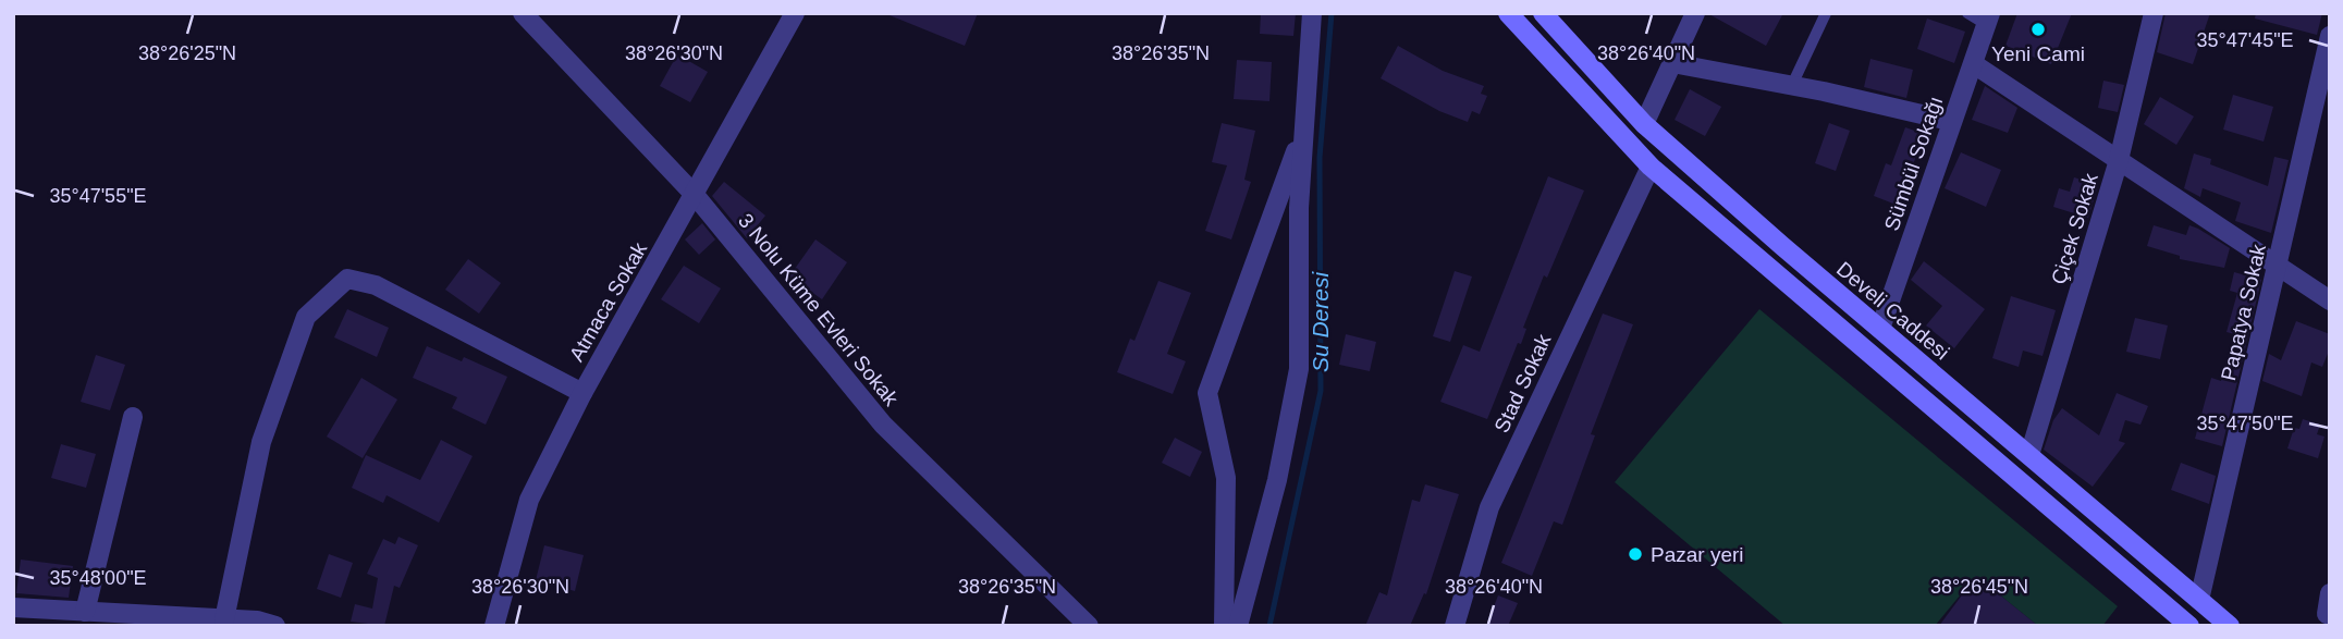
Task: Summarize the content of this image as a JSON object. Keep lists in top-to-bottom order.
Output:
{
  "streets": {
    "main road": ["Develi Caddesi"],
    "street": [
      "Sümbül Sokağı",
      "Çiçek Sokak",
      "Atmaca Sokak",
      "3 Nolu Küme Evleri Sokak",
      "Papatya Sokak",
      "Stad Sokak"
    ]
  },
  "crossings": [
    ["Sümbül Sokağı", "Develi Caddesi"],
    ["Çiçek Sokak", "Develi Caddesi"],
    ["Atmaca Sokak", "3 Nolu Küme Evleri Sokak"],
    ["Develi Caddesi", "Papatya Sokak"]
  ],
  "water": ["Su Deresi"],
  "places": ["Yeni Cami", "Pazar yeri"],
  "coordinates": [
    "35°47'45\"E",
    "38°26'25\"N",
    "38°26'30\"N",
    "38°26'40\"N",
    "38°26'35\"N",
    "35°47'55\"E",
    "35°47'50\"E",
    "35°48'00\"E",
    "38°26'45\"N"
  ]
}
